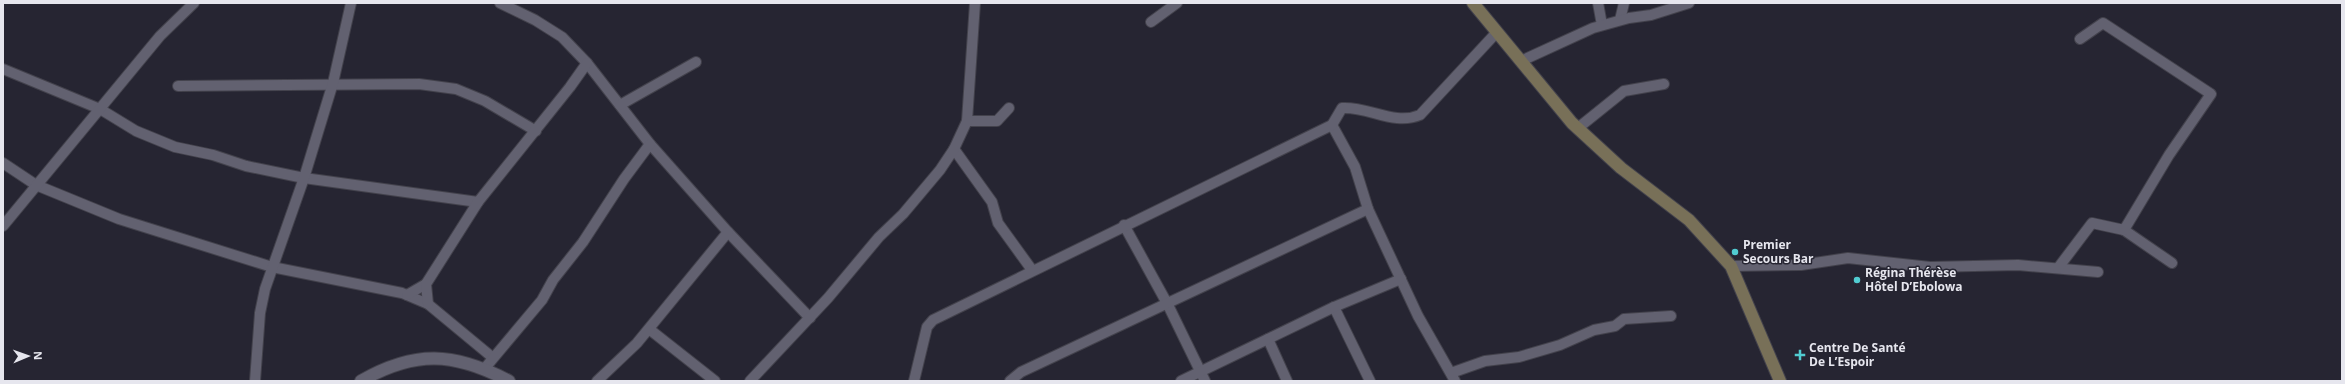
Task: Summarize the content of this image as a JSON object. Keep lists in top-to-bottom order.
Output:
{
  "places": {
    "other": ["Premier Secours Bar", "Régina Thérèse Hôtel D’Ebolowa"],
    "health": ["Centre De Santé De L’Espoir"]
  },
  "north": "right"
}
